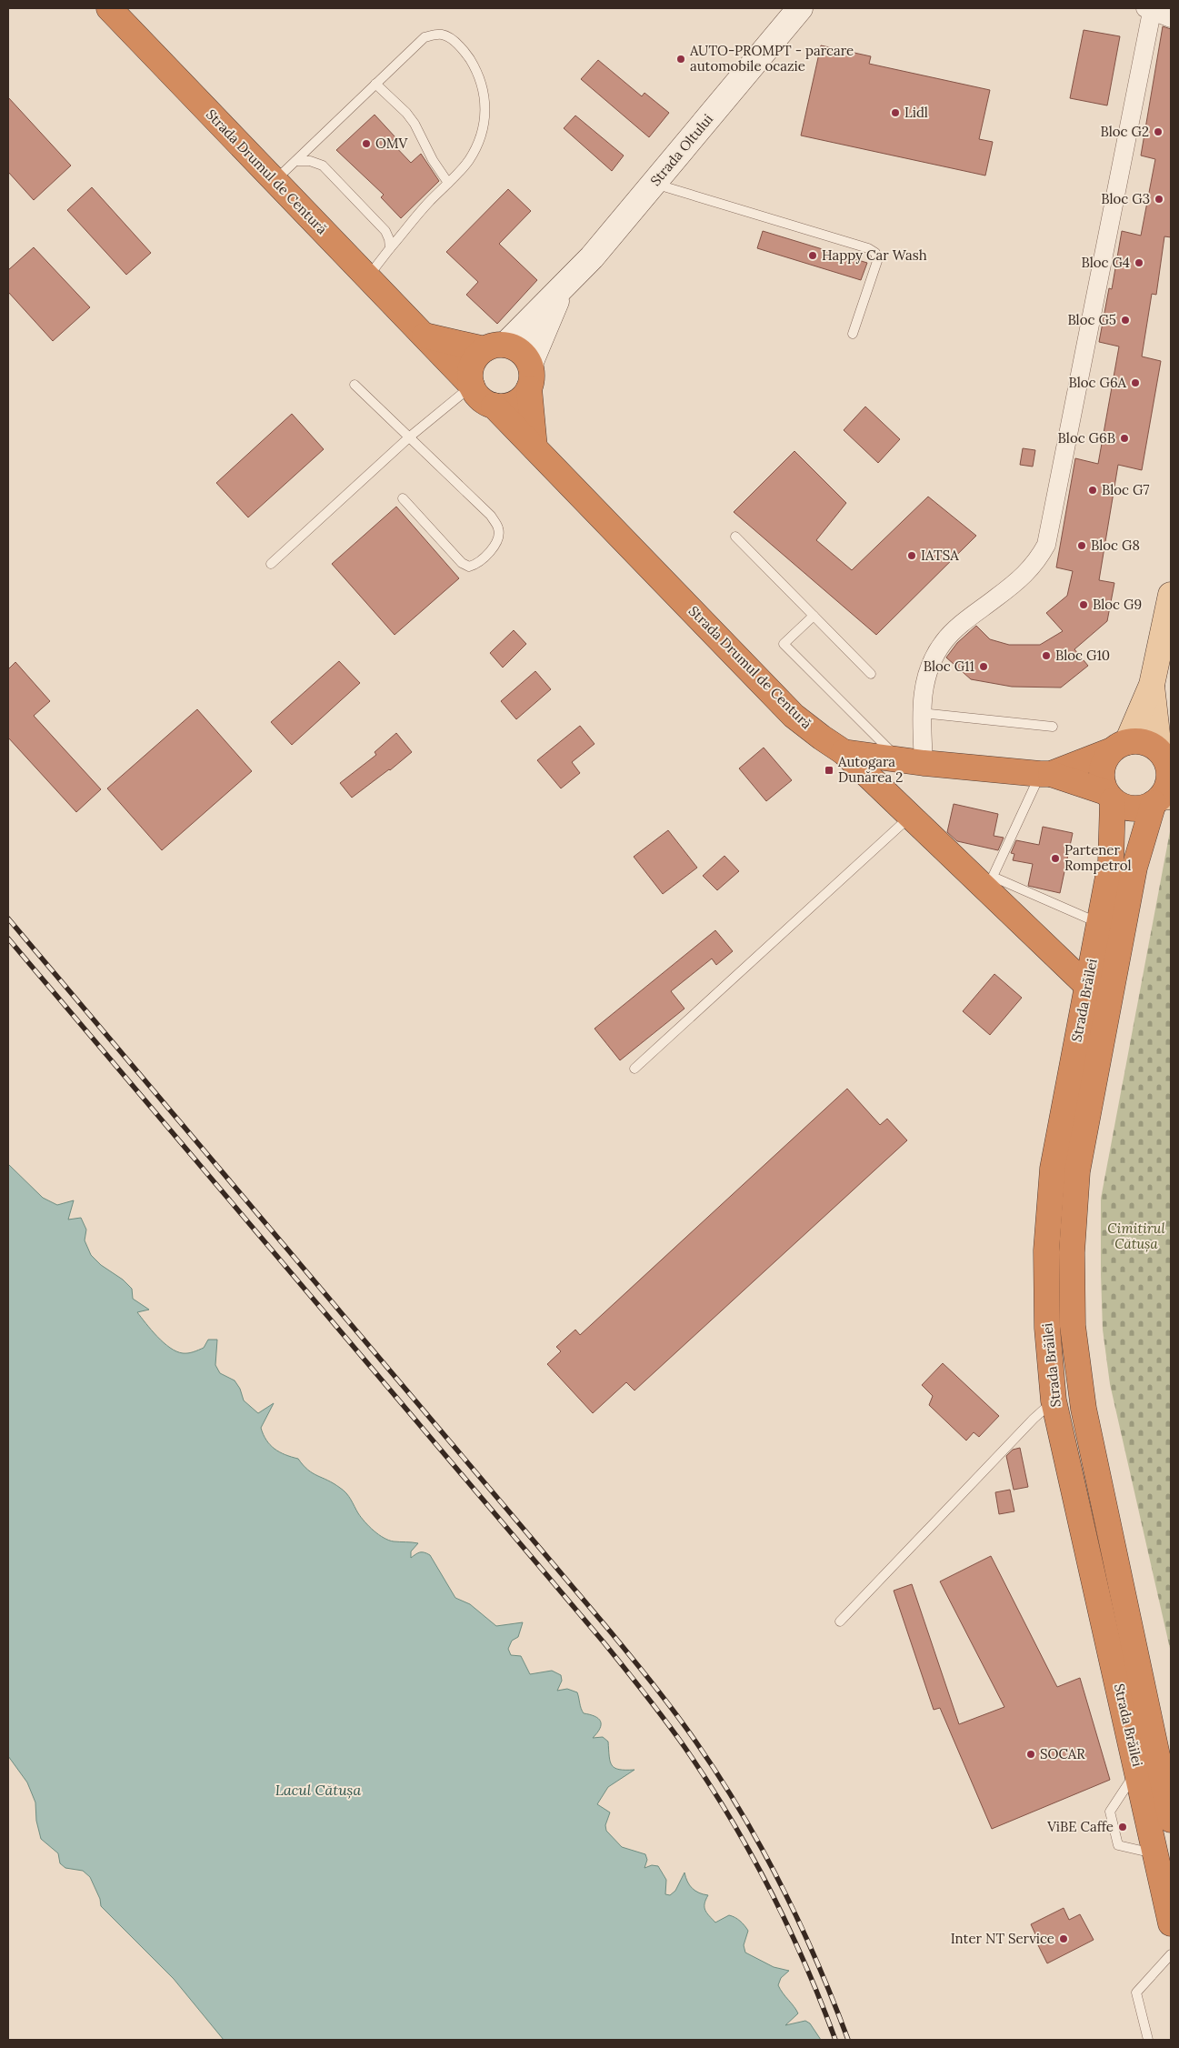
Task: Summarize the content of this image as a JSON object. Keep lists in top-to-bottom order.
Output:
{
  "streets": {
    "highway": ["Strada Drumul de Centură", "Strada Brăilei"],
    "street": ["Strada Oltului"]
  },
  "crossings": [
    ["Strada Oltului", "Strada Drumul de Centură"],
    ["Strada Drumul de Centură", "Strada Brăilei"]
  ],
  "water": ["Lacul Cătușa"],
  "parks": ["Cimitirul Cătușa"],
  "places": {
    "other": [
      "AUTO-PROMPT - parcare automobile ocazie",
      "Lidl",
      "Bloc G2",
      "OMV",
      "Bloc G3",
      "Happy Car Wash",
      "Bloc G4",
      "Bloc G5",
      "Bloc G6A",
      "Bloc G6B",
      "Bloc G7",
      "Bloc G8",
      "IATSA",
      "Bloc G9",
      "Bloc G10",
      "Bloc G11",
      "Partener Rompetrol",
      "SOCAR",
      "ViBE Caffe",
      "Inter NT Service"
    ],
    "transit": ["Autogara Dunărea 2"]
  }
}
